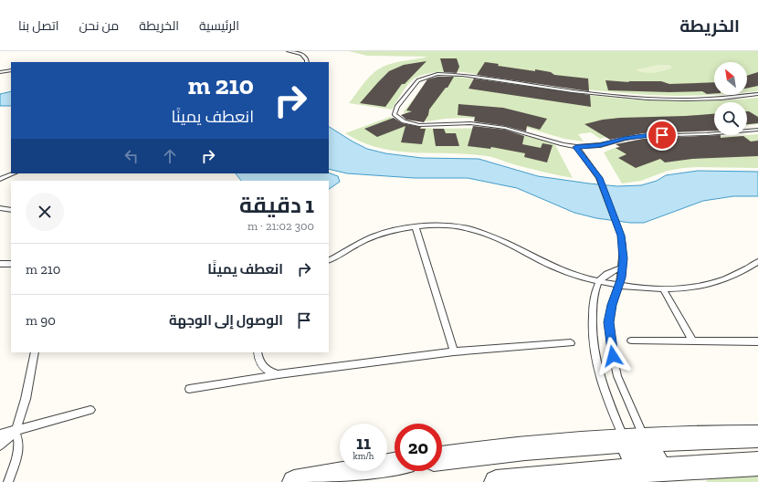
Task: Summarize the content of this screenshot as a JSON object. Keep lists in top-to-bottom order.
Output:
{
  "north": "top left",
  "page": {
    "header": "الخريطة",
    "nav": [
      "الرئيسية",
      "الخريطة",
      "من نحن",
      "اتصل بنا"
    ],
    "turn": ["210 m", "انعطف يمينًا"],
    "heading": ["1 دقيقة", "300 m · 21:02"],
    "list": [
      {
        "name": "انعطف يمينًا",
        "value": "210 m"
      },
      {
        "name": "الوصول إلى الوجهة",
        "value": "90 m"
      }
    ],
    "speed": "11 km/h",
    "limit": "20"
  }
}
